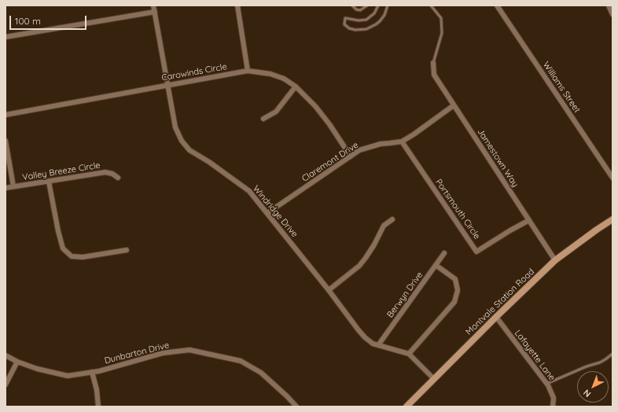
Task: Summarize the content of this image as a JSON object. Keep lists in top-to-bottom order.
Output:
{
  "streets": {
    "street": [
      "Carowinds Circle",
      "Williams Street",
      "Jamestown Way",
      "Claremont Drive",
      "Valley Breeze Circle",
      "Portsmouth Circle",
      "Windridge Drive",
      "Berwyn Drive",
      "Montvale Station Road",
      "Dunbarton Drive",
      "Lafayette Lane"
    ]
  },
  "crossings": [
    ["Carowinds Circle", "Claremont Drive"],
    ["Carowinds Circle", "Windridge Drive"],
    ["Jamestown Way", "Claremont Drive"],
    ["Jamestown Way", "Portsmouth Circle"],
    ["Jamestown Way", "Montvale Station Road"],
    ["Claremont Drive", "Portsmouth Circle"],
    ["Claremont Drive", "Windridge Drive"],
    ["Windridge Drive", "Berwyn Drive"],
    ["Windridge Drive", "Montvale Station Road"],
    ["Montvale Station Road", "Lafayette Lane"]
  ],
  "scale_bar": "100 m",
  "north": "bottom left"
}
